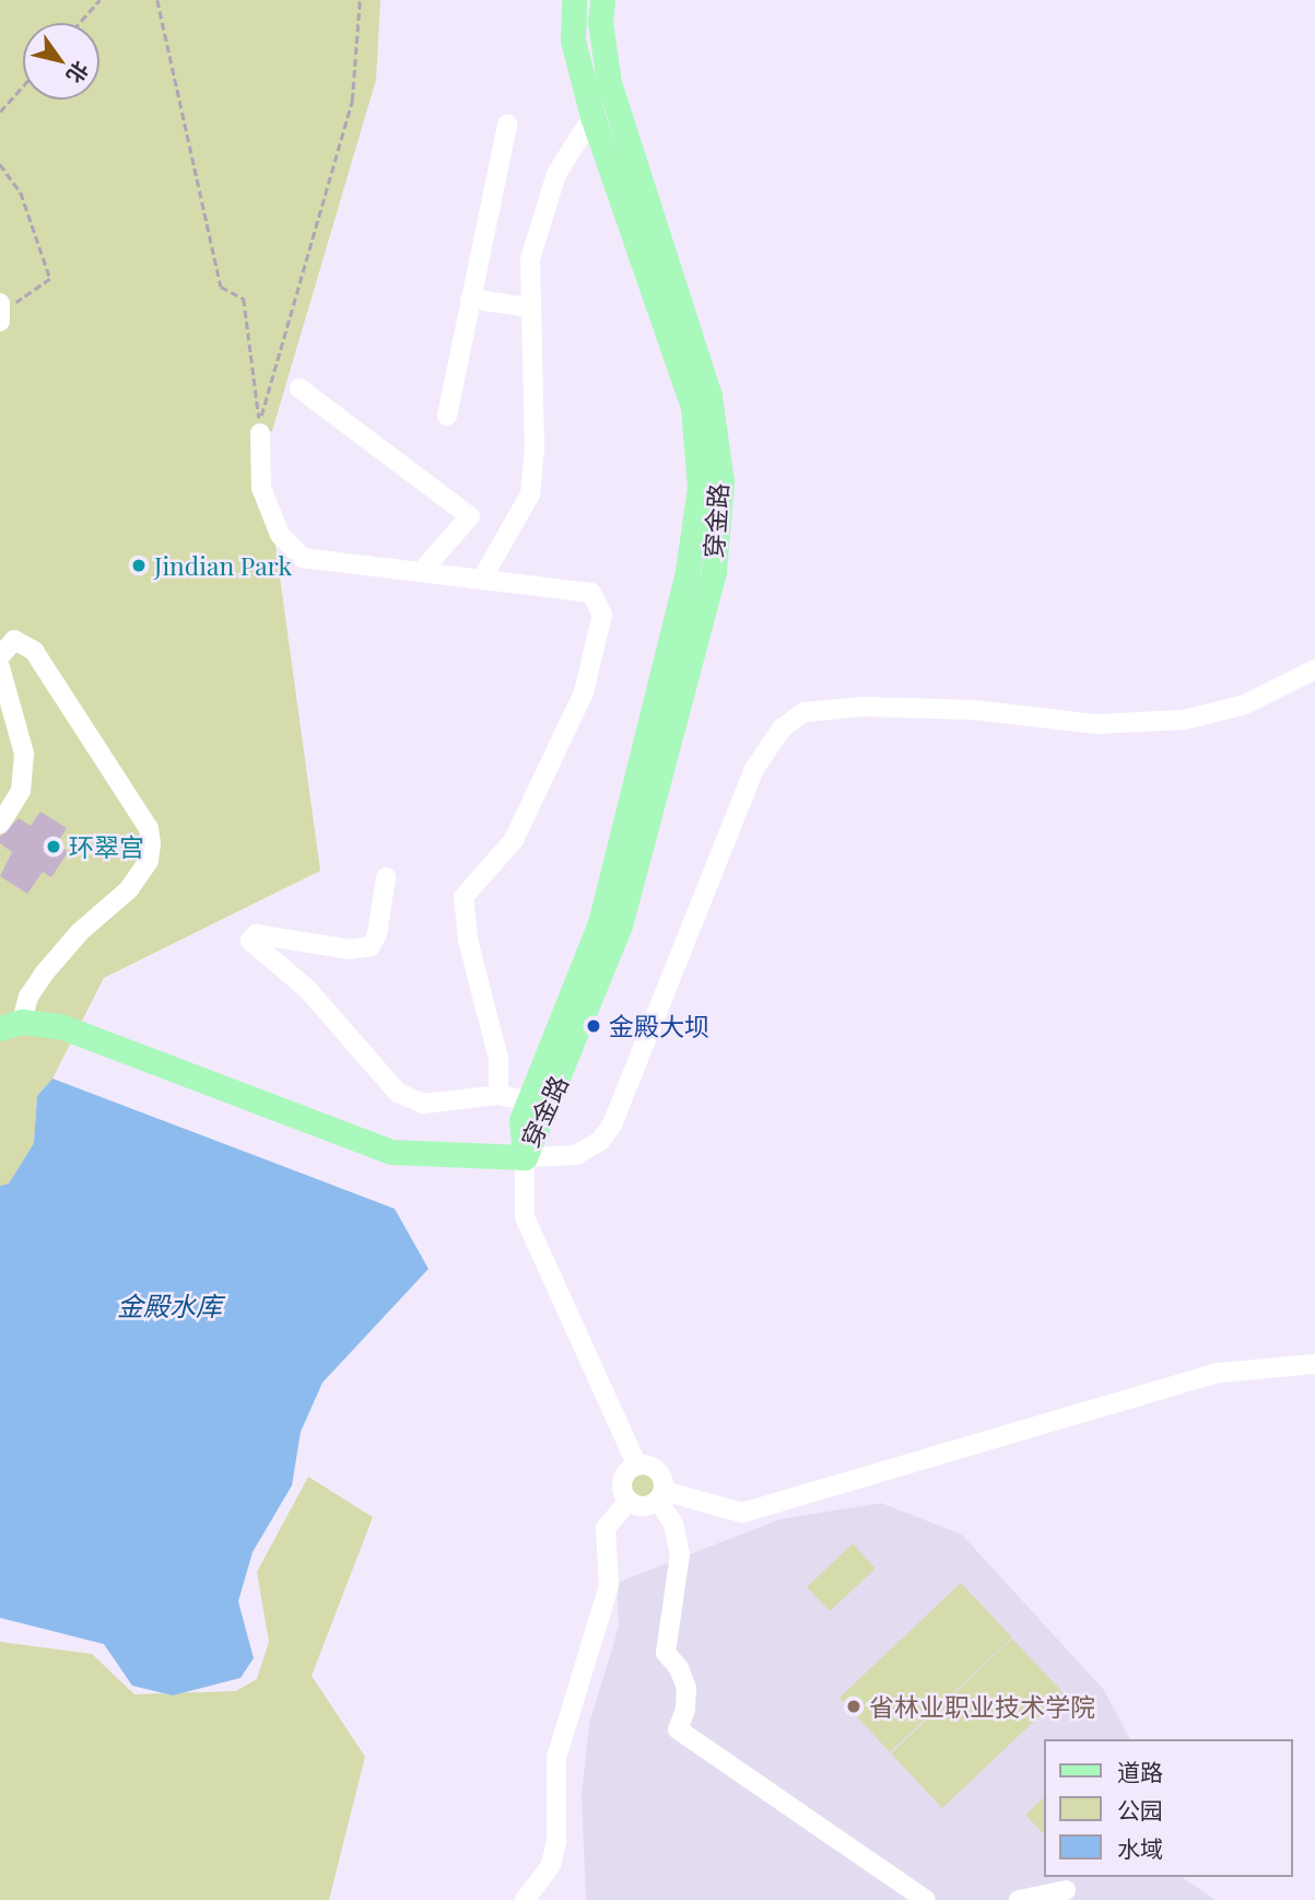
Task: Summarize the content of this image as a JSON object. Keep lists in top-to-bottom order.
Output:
{
  "streets": {
    "main road": ["穿金路"]
  },
  "water": ["金殿水库"],
  "places": [
    "Jindian Park",
    "环翠宫",
    "金殿大坝",
    "省林业职业技术学院"
  ],
  "legend": ["道路", "公园", "水域"],
  "north": "bottom right"
}
